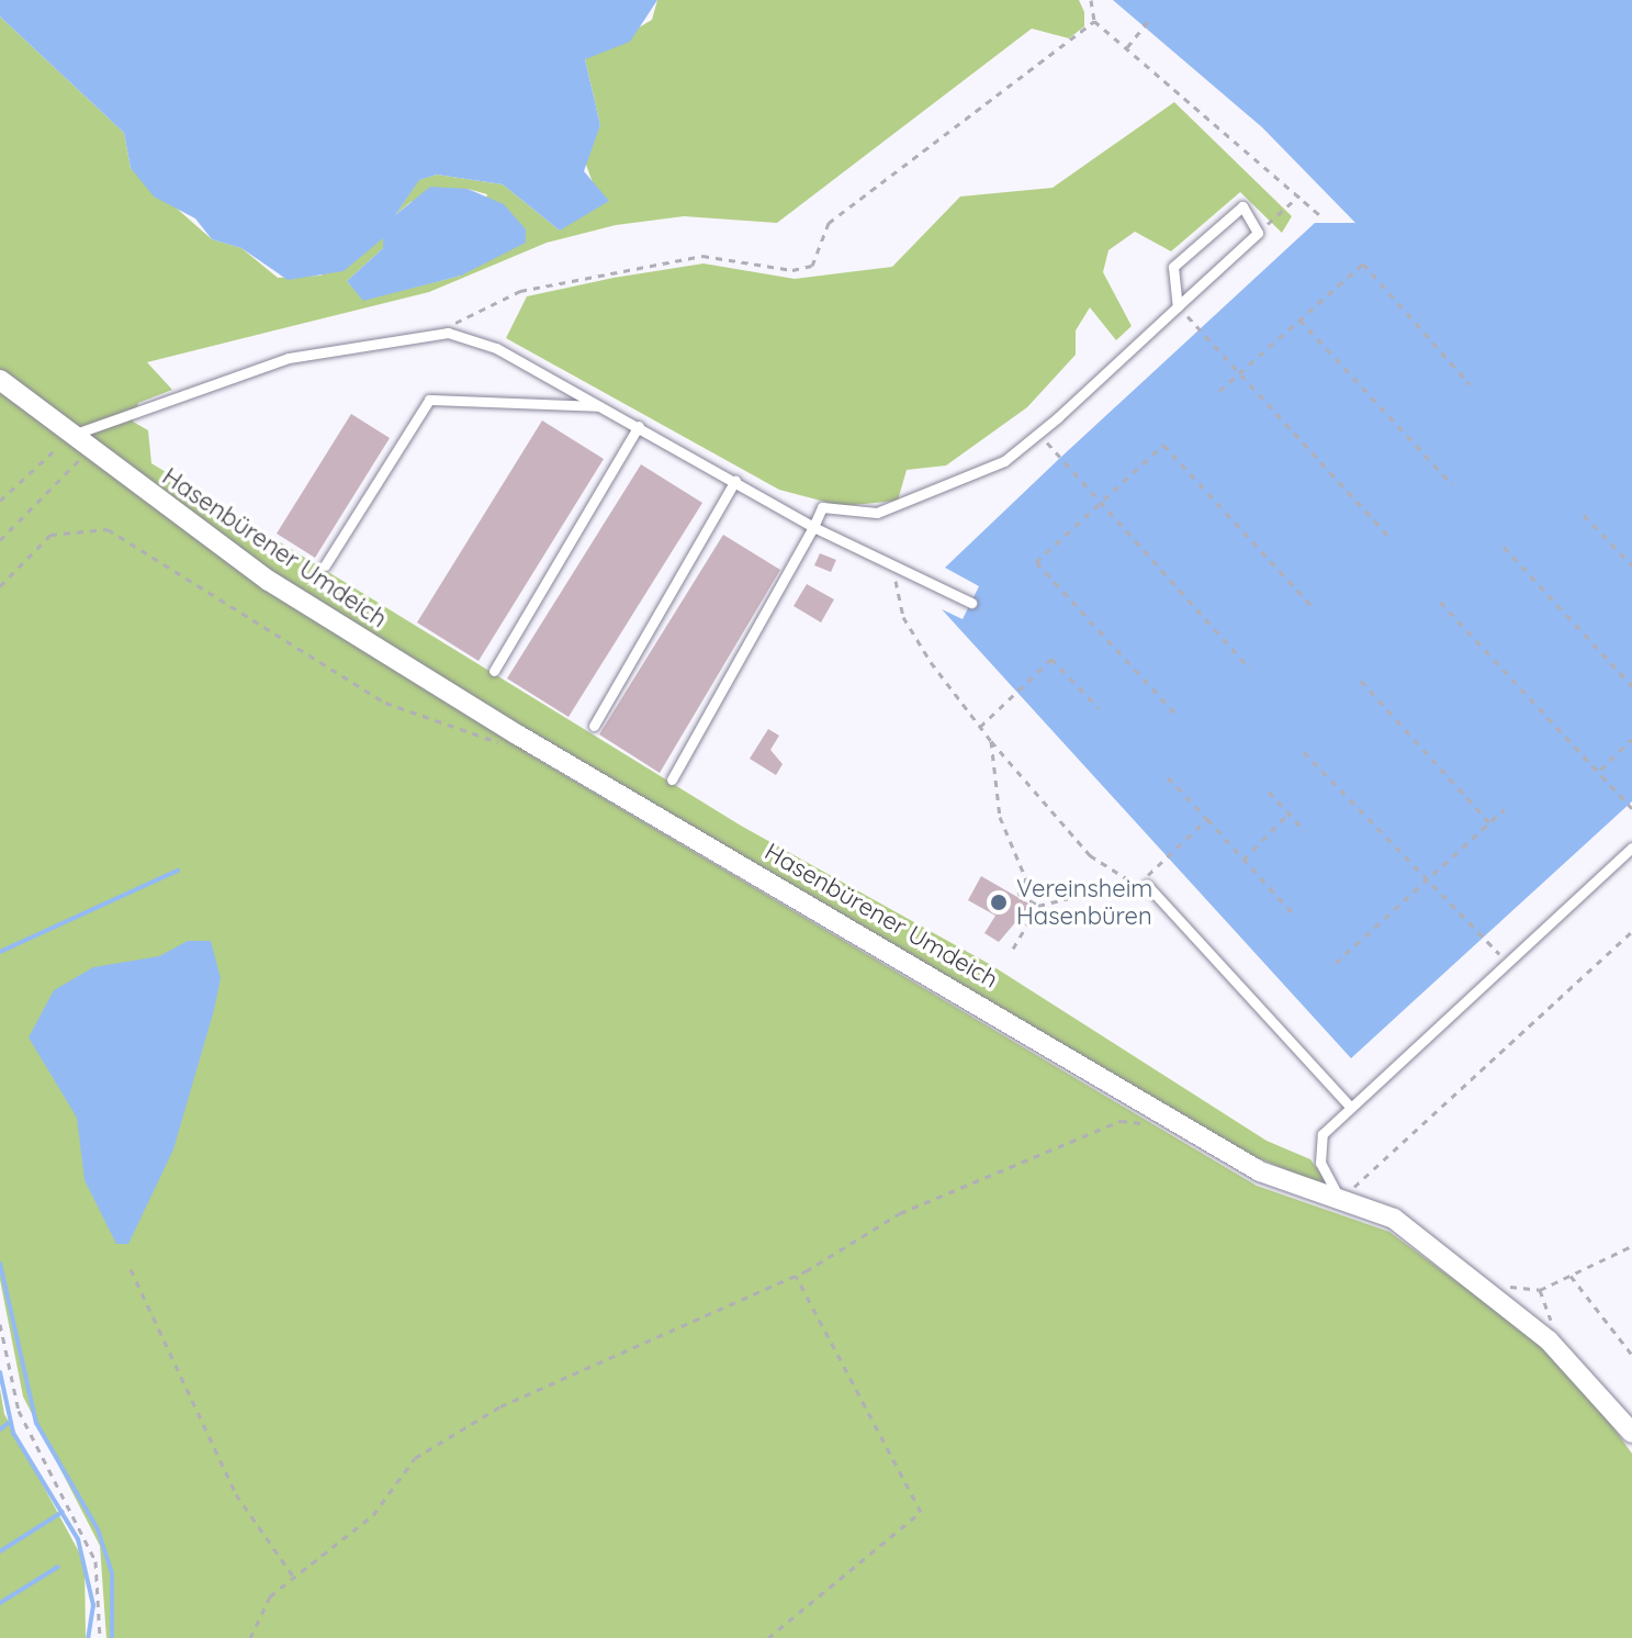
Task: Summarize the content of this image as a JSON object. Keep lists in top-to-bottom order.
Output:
{
  "streets": {
    "street": ["Hasenbürener Umdeich"]
  },
  "places": ["Vereinsheim Hasenbüren"]
}
